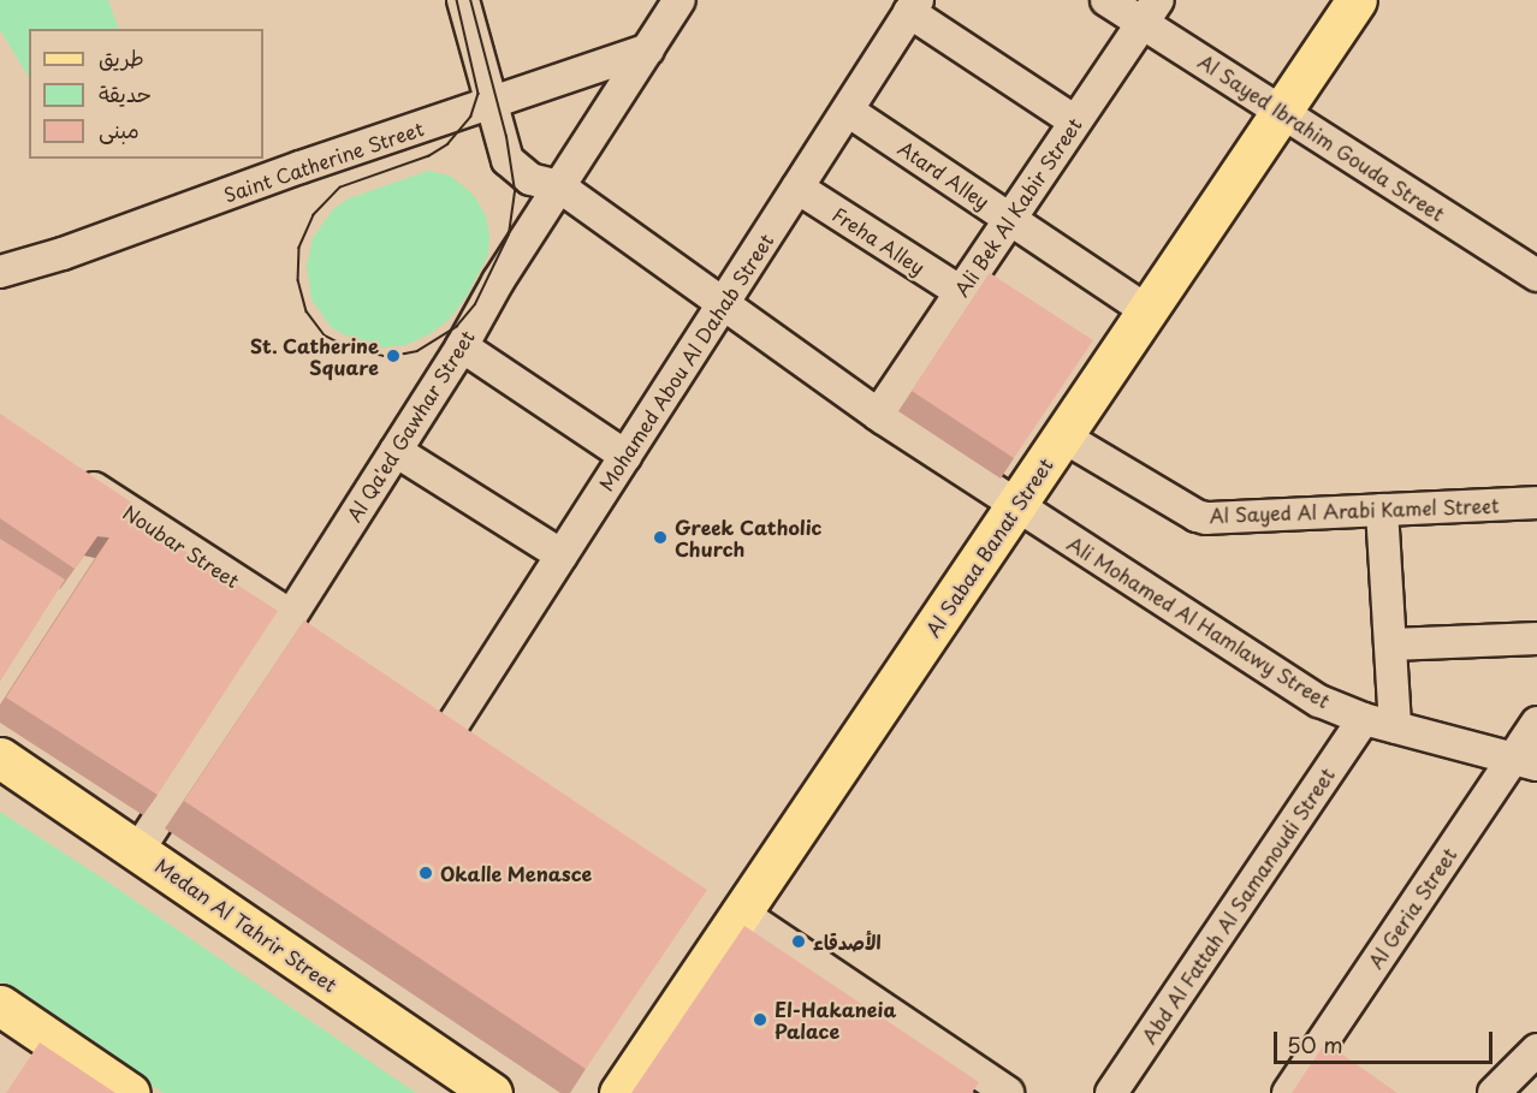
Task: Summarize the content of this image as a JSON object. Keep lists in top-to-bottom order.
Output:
{
  "streets": {
    "main road": ["Al Sabaa Banat Street", "Medan Al Tahrir Street"],
    "street": [
      "Al Sayed Ibrahim Gouda Street",
      "Saint Catherine Street",
      "Atard Alley",
      "Ali Bek Al Kabir Street",
      "Freha Alley",
      "Mohamed Abou Al Dahab Street",
      "Al Qa'ed Gawhar Street",
      "Al Sayed Al Arabi Kamel Street",
      "Noubar Street",
      "Ali Mohamed Al Hamlawy Street",
      "Abd Al Fattah Al Samanoudi Street",
      "Al Geria Street"
    ]
  },
  "crossings": [
    ["Al Sayed Ibrahim Gouda Street", "Ali Bek Al Kabir Street"],
    ["Al Sayed Ibrahim Gouda Street", "Al Sabaa Banat Street"],
    ["Saint Catherine Street", "Al Qa'ed Gawhar Street"],
    ["Saint Catherine Street", "Ali Mohamed Al Hamlawy Street"],
    ["Atard Alley", "Ali Bek Al Kabir Street"],
    ["Atard Alley", "Mohamed Abou Al Dahab Street"],
    ["Atard Alley", "Al Sabaa Banat Street"],
    ["Ali Bek Al Kabir Street", "Freha Alley"],
    ["Ali Bek Al Kabir Street", "Ali Mohamed Al Hamlawy Street"],
    ["Freha Alley", "Mohamed Abou Al Dahab Street"],
    ["Mohamed Abou Al Dahab Street", "Ali Mohamed Al Hamlawy Street"],
    ["Al Qa'ed Gawhar Street", "Noubar Street"],
    ["Al Qa'ed Gawhar Street", "Ali Mohamed Al Hamlawy Street"],
    ["Al Qa'ed Gawhar Street", "Medan Al Tahrir Street"],
    ["Al Sayed Al Arabi Kamel Street", "Al Sabaa Banat Street"],
    ["Al Sabaa Banat Street", "Ali Mohamed Al Hamlawy Street"],
    ["Ali Mohamed Al Hamlawy Street", "Abd Al Fattah Al Samanoudi Street"],
    ["Ali Mohamed Al Hamlawy Street", "Al Geria Street"]
  ],
  "places": [
    "St. Catherine Square",
    "Greek Catholic Church",
    "Okalle Menasce",
    "الأصدقاء",
    "El-Hakaneia Palace"
  ],
  "legend": ["طريق", "حديقة", "مبنى"],
  "scale_bar": "50 m"
}
